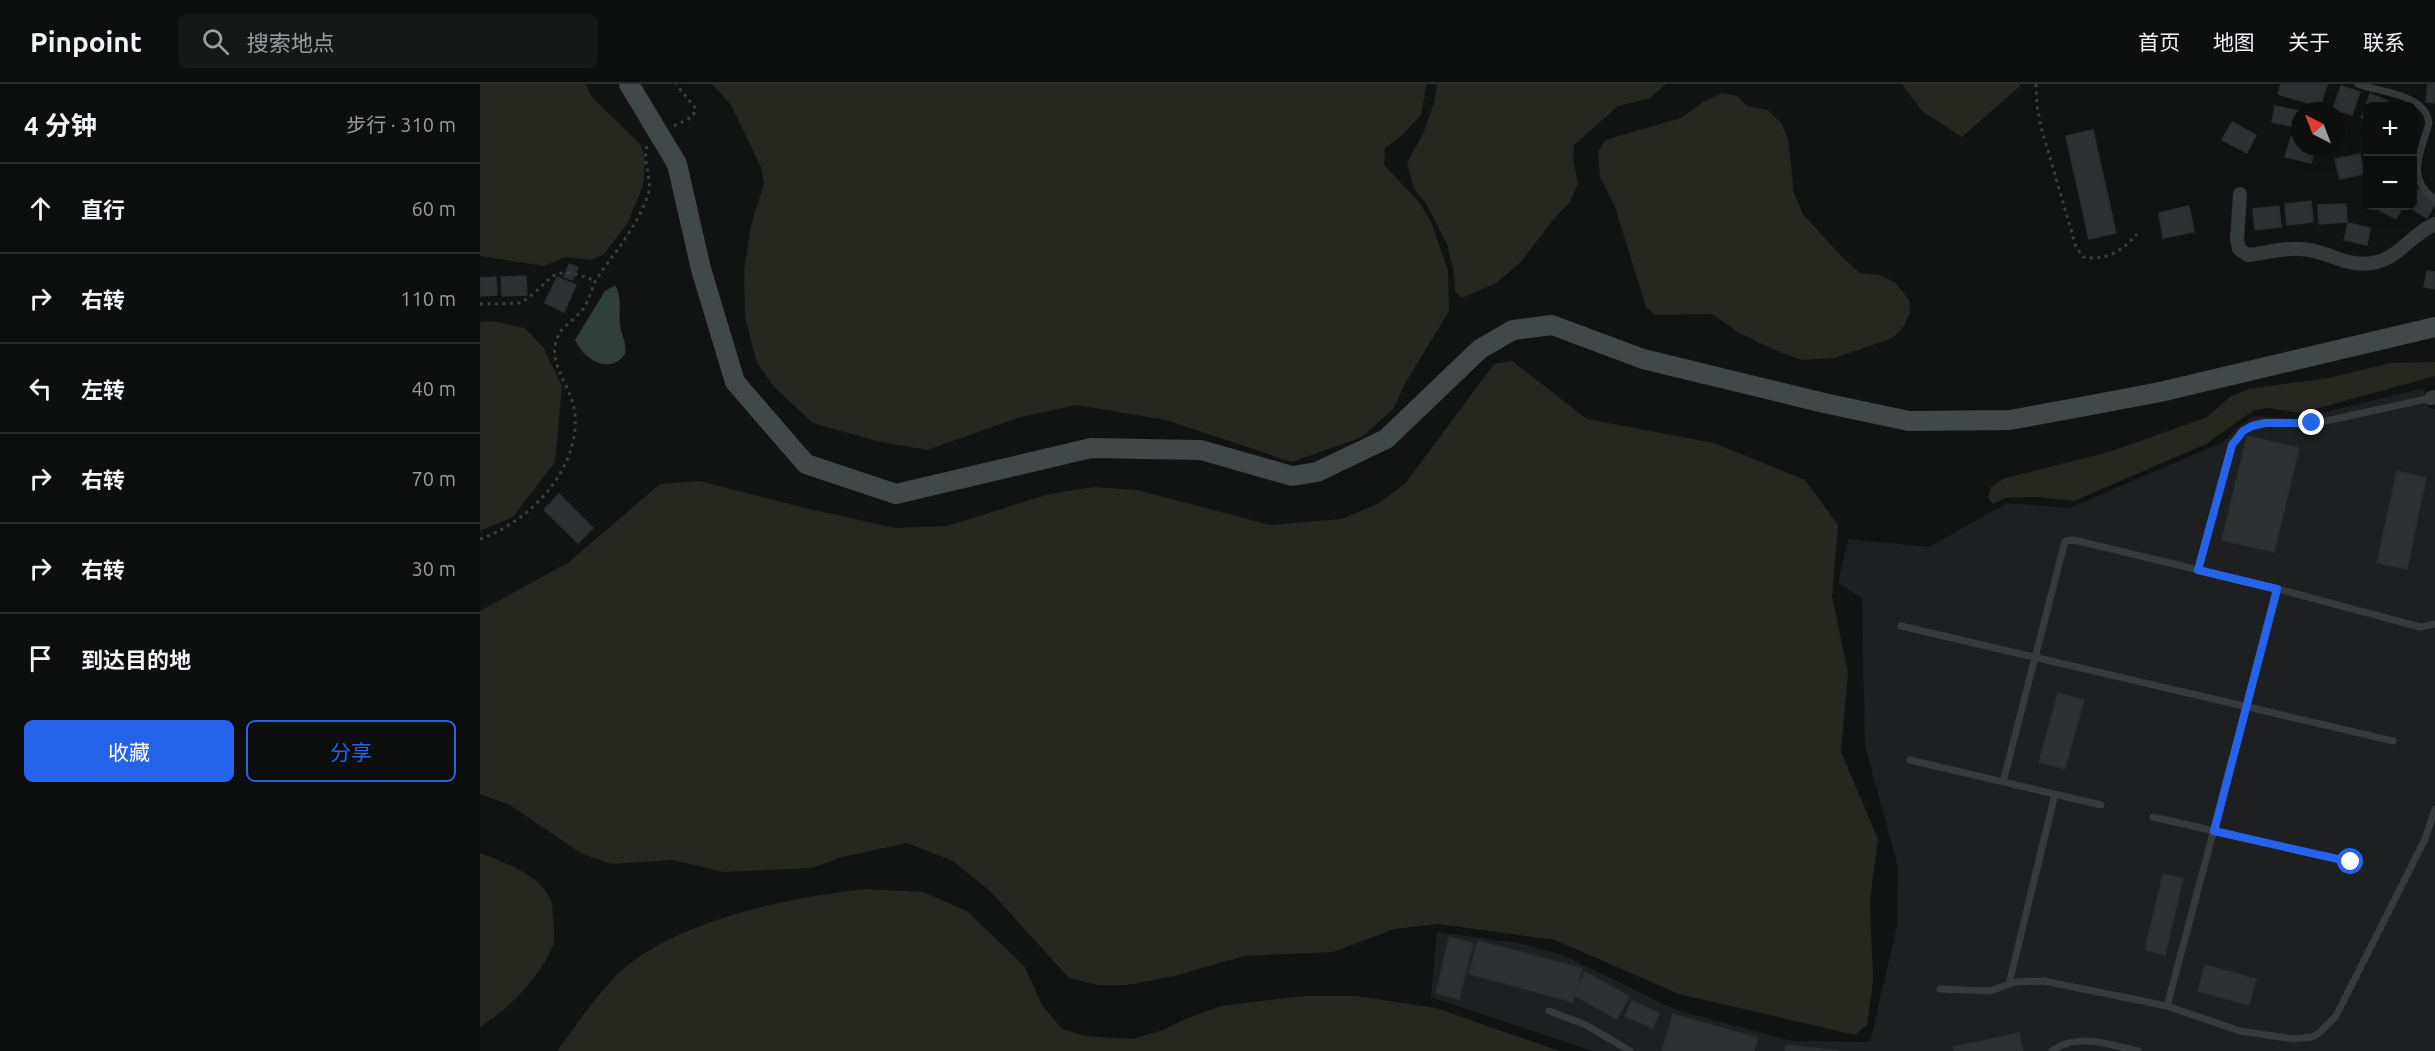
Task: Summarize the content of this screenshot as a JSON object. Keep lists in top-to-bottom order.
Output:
{
  "north": "top left",
  "page": {
    "header": "Pinpoint",
    "search": "搜索地点",
    "nav": [
      "首页",
      "地图",
      "关于",
      "联系"
    ],
    "heading": ["4 分钟", "步行 · 310 m"],
    "map_buttons": ["+", "−"],
    "list": [
      ["直行", "60 m"],
      ["右转", "110 m"],
      ["左转", "40 m"],
      ["右转", "70 m"],
      ["右转", "30 m"],
      "到达目的地"
    ],
    "buttons": ["收藏", "分享"]
  }
}
